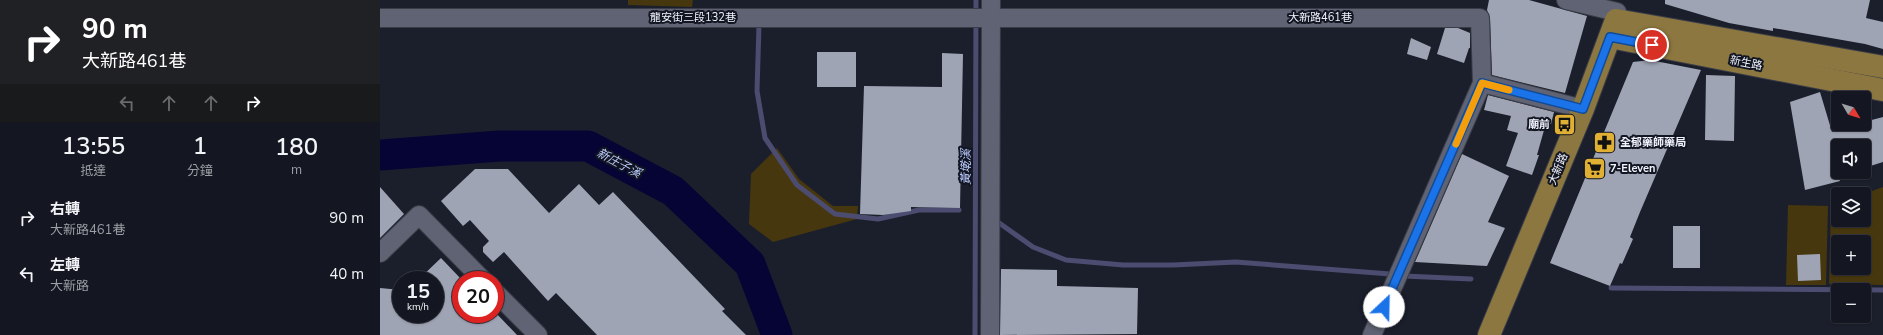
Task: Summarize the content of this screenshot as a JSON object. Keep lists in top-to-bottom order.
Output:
{
  "streets": {
    "main road": ["新生路", "大新路"],
    "lane": ["龍安街三段132巷", "大新路461巷"]
  },
  "crossings": [
    ["龍安街三段132巷", "大新路461巷"],
    ["新生路", "大新路"]
  ],
  "water": ["新庄子溪", "黃墘溪"],
  "places": {
    "bus stop": ["廟前"],
    "pharmacy": ["全郁藥師藥局"],
    "supermarket": ["7-Eleven"]
  },
  "north": "bottom right",
  "page": {
    "turn": ["90 m", "大新路461巷"],
    "map_buttons": ["+", "−"],
    "eta": [
      "13:55",
      "抵達",
      "1",
      "分鐘",
      "180",
      "m"
    ],
    "list": [
      {
        "name": "右轉",
        "note": "大新路461巷",
        "value": "90 m"
      },
      {
        "name": "左轉",
        "note": "大新路",
        "value": "40 m"
      }
    ],
    "speed": "15 km/h",
    "limit": "20"
  }
}
